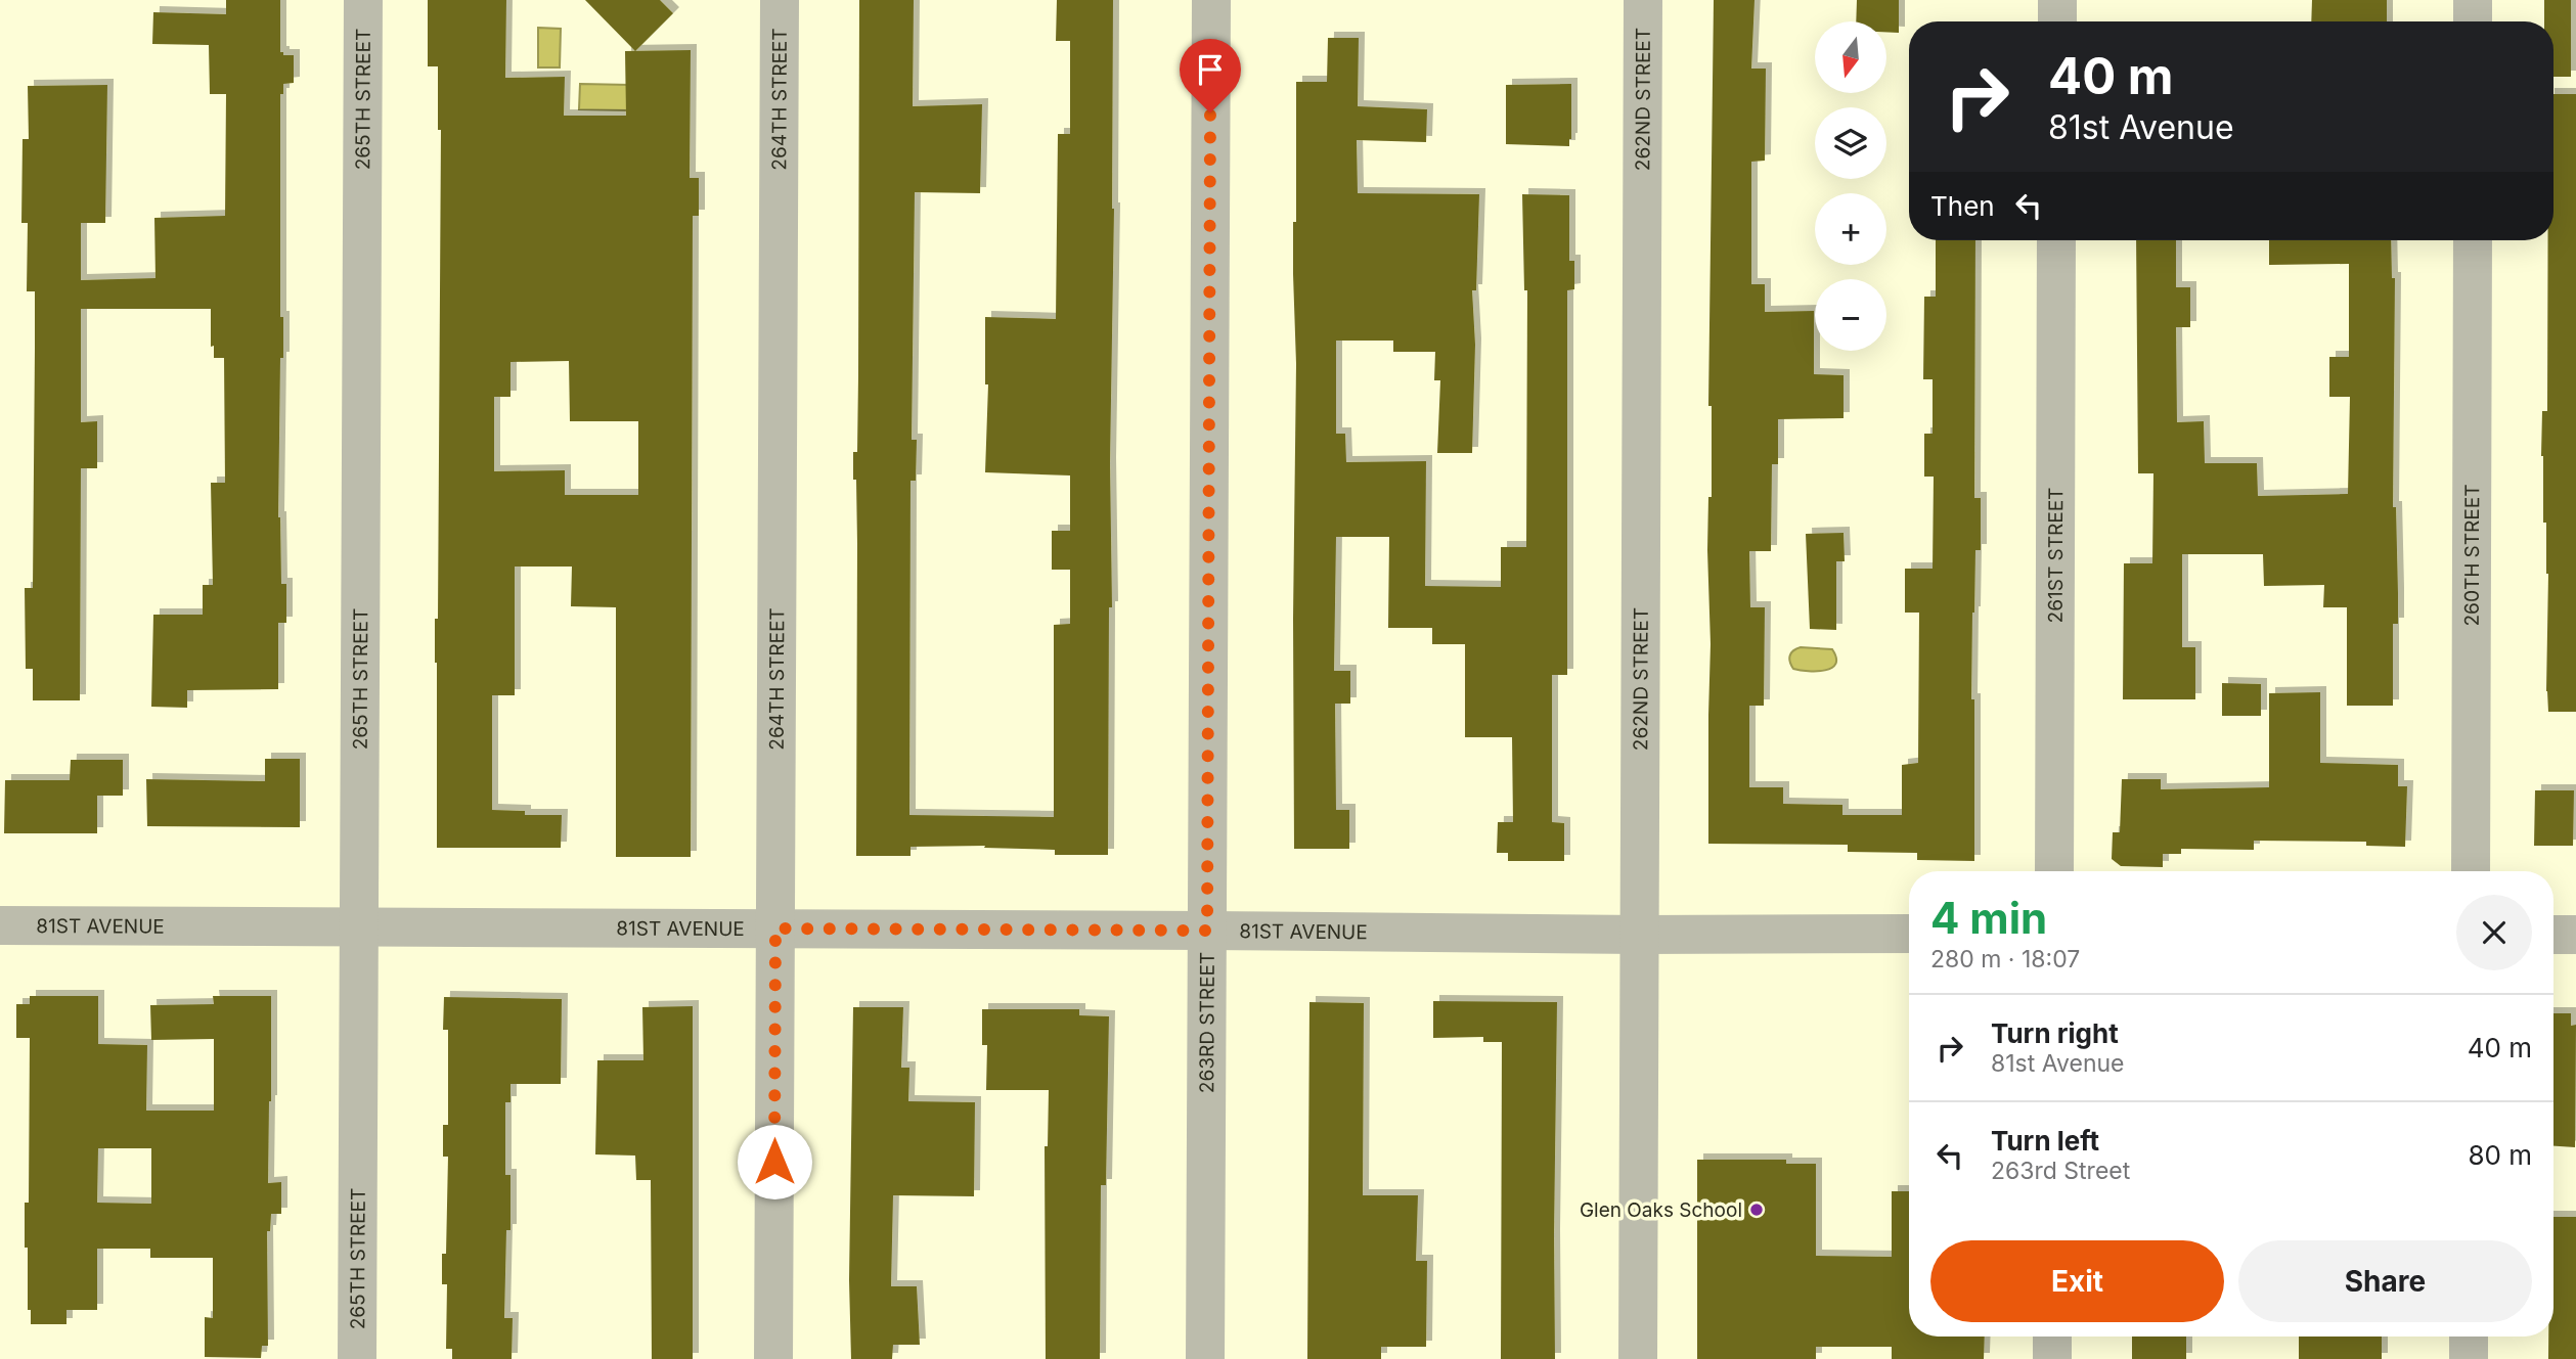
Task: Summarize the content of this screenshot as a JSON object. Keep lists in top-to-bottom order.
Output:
{
  "streets": {
    "street": [
      "265TH STREET",
      "264TH STREET",
      "262ND STREET",
      "261ST STREET",
      "260TH STREET",
      "81ST AVENUE",
      "263RD STREET"
    ]
  },
  "crossings": [
    ["265TH STREET", "81ST AVENUE"],
    ["264TH STREET", "81ST AVENUE"],
    ["262ND STREET", "81ST AVENUE"],
    ["81ST AVENUE", "263RD STREET"]
  ],
  "places": ["Glen Oaks School"],
  "north": "bottom",
  "page": {
    "map_buttons": ["+", "−"],
    "turn": ["40 m", "81st Avenue"],
    "then": "Then",
    "heading": ["4 min", "280 m · 18:07"],
    "list": [
      {
        "name": "Turn right",
        "note": "81st Avenue",
        "value": "40 m"
      },
      {
        "name": "Turn left",
        "note": "263rd Street",
        "value": "80 m"
      }
    ],
    "buttons": ["Exit", "Share"]
  }
}
